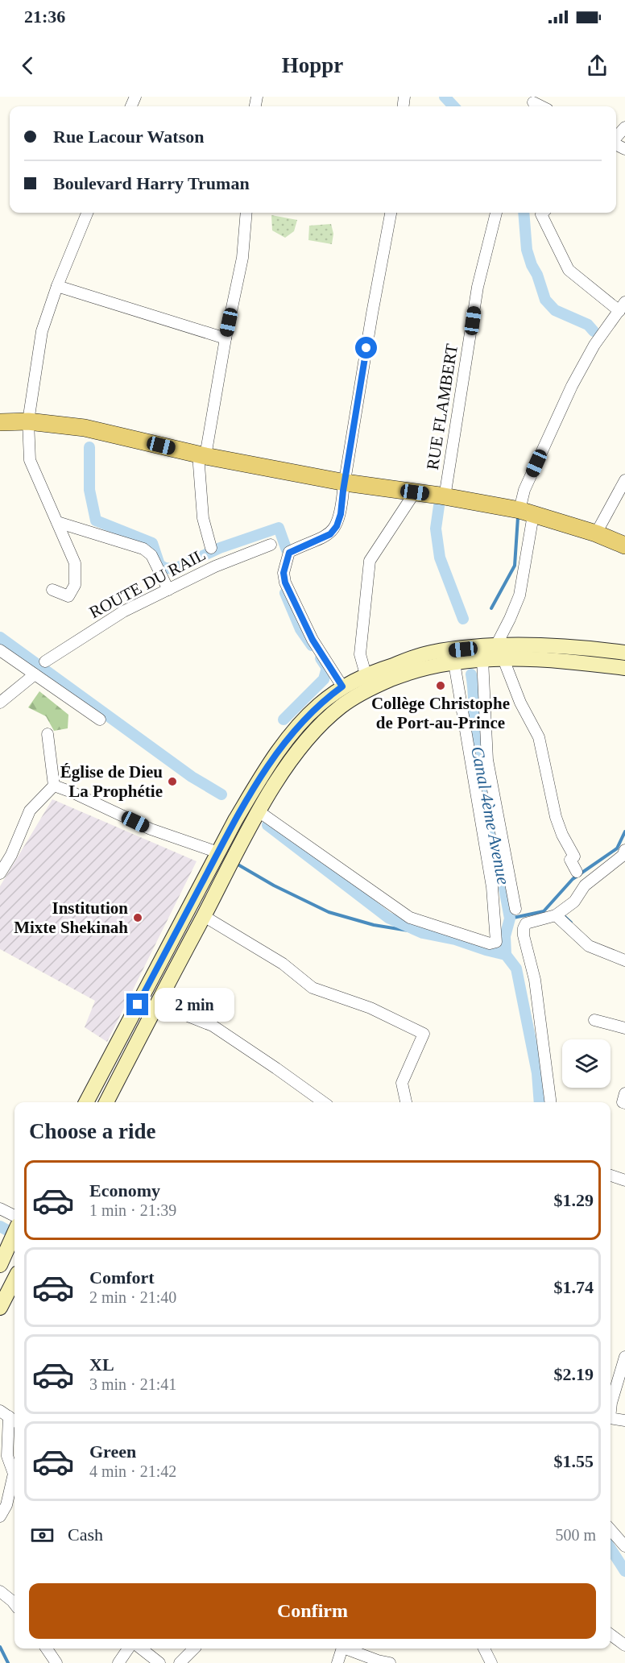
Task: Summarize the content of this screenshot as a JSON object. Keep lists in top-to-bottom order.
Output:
{
  "streets": {
    "street": ["RUE FLAMBERT", "ROUTE DU RAIL"]
  },
  "water": ["Canal 4ème Avenue"],
  "places": ["Collège Christophe de Port-au-Prince", "Église de Dieu La Prophétie", "Institution Mixte Shekinah"],
  "page": {
    "status": "21:36",
    "header": "Hoppr",
    "banner": ["Rue Lacour Watson", "Boulevard Harry Truman"],
    "bubble": "2 min",
    "heading": "Choose a ride",
    "list": [
      {
        "name": "Economy",
        "note": "1 min · 21:39",
        "value": "$1.29"
      },
      {
        "name": "Comfort",
        "note": "2 min · 21:40",
        "value": "$1.74"
      },
      {
        "name": "XL",
        "note": "3 min · 21:41",
        "value": "$2.19"
      },
      {
        "name": "Green",
        "note": "4 min · 21:42",
        "value": "$1.55"
      }
    ],
    "pay": ["Cash", "500 m"],
    "buttons": "Confirm"
  }
}
